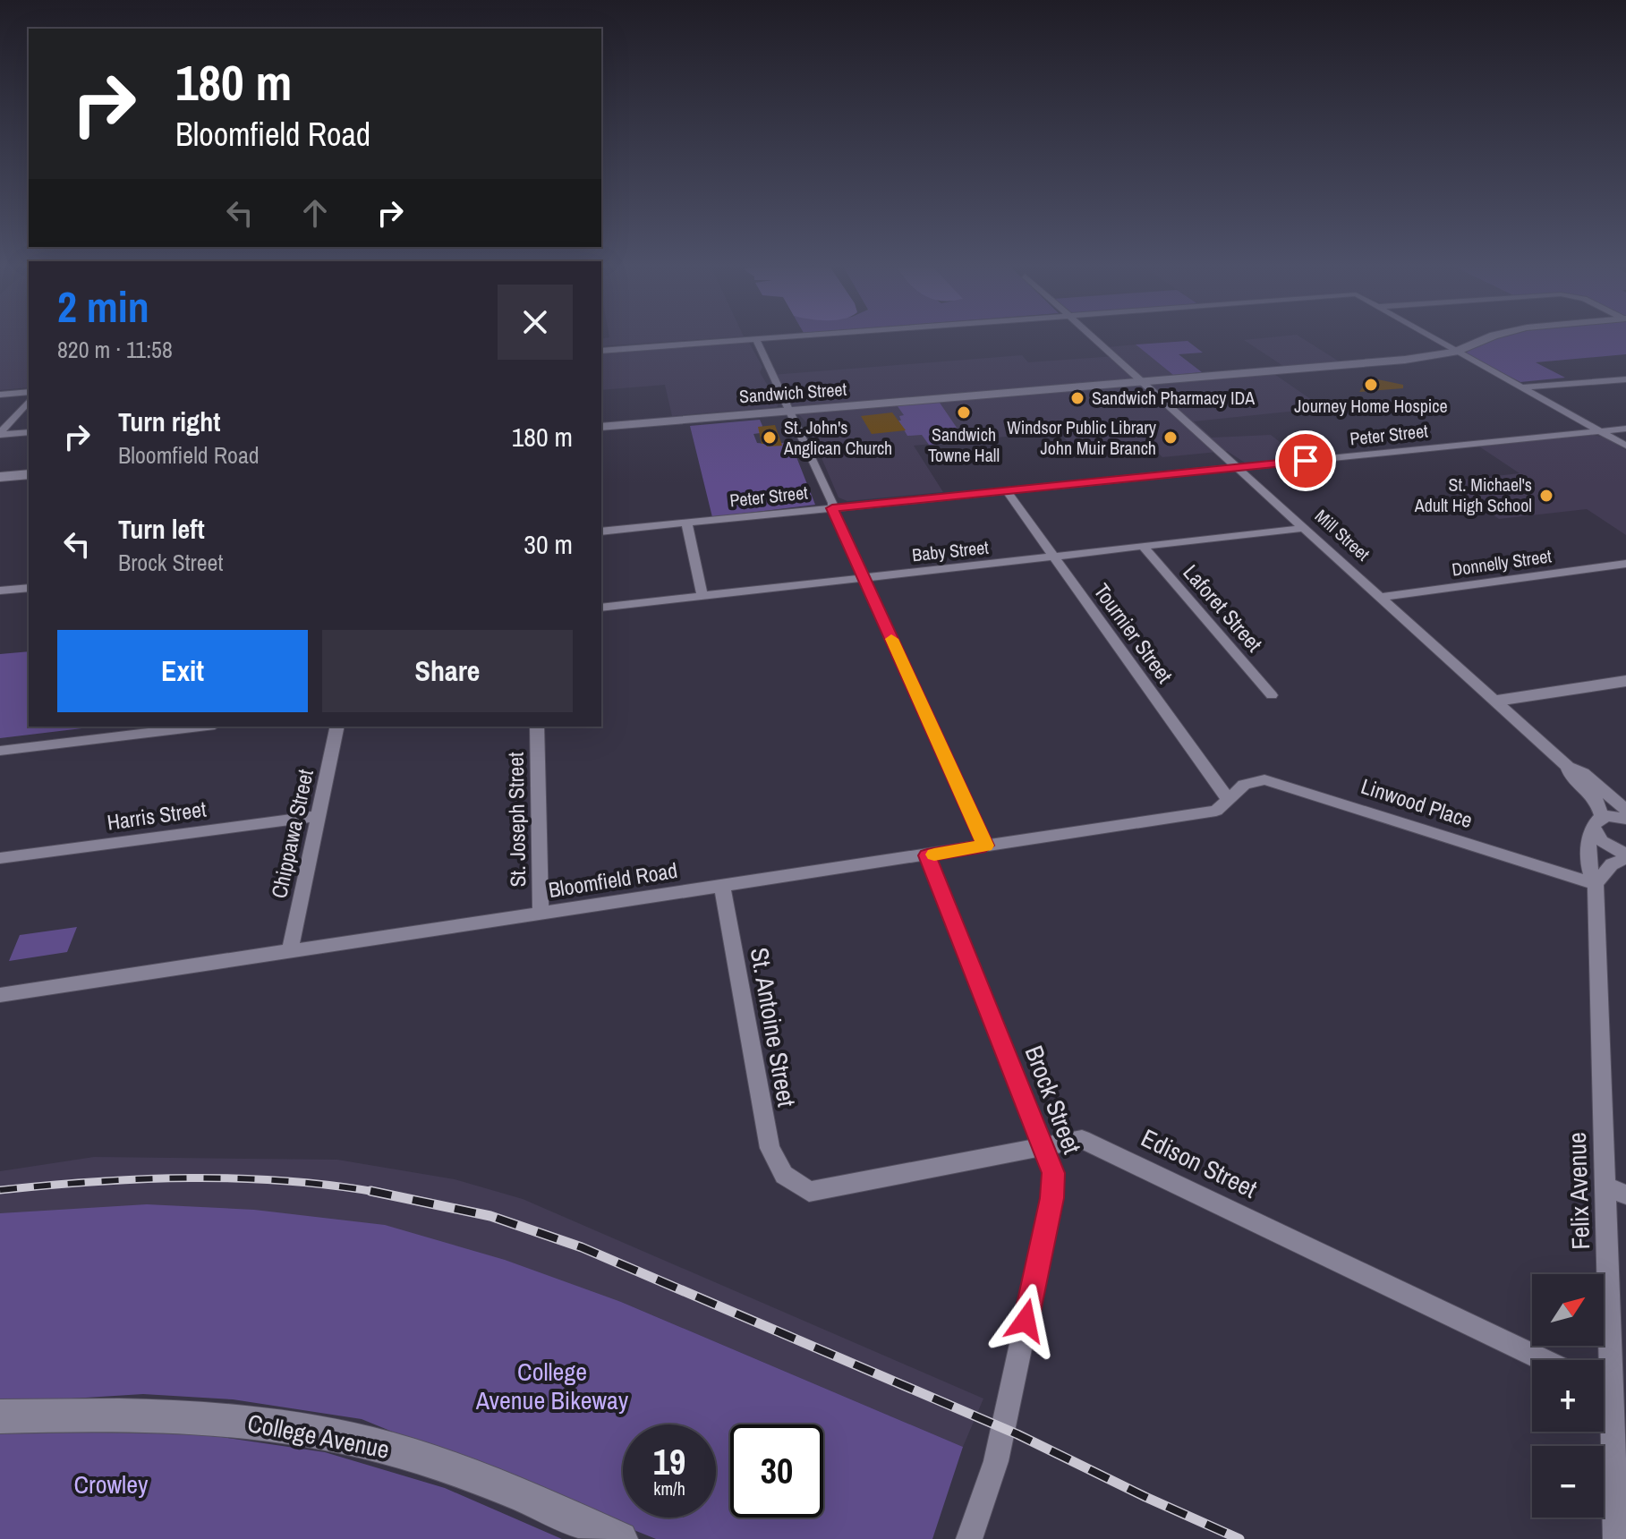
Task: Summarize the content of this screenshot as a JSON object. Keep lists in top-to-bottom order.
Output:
{
  "streets": {
    "main road": ["Sandwich Street", "College Avenue"],
    "street": [
      "Peter Street",
      "Mill Street",
      "Baby Street",
      "Donnelly Street",
      "Laforet Street",
      "Tournier Street",
      "Linwood Place",
      "Harris Street",
      "St. Joseph Street",
      "Chippawa Street",
      "Bloomfield Road",
      "St. Antoine Street",
      "Brock Street",
      "Edison Street",
      "Felix Avenue"
    ]
  },
  "crossings": [
    ["Sandwich Street", "Mill Street"],
    ["Peter Street", "Mill Street"],
    ["Peter Street", "Tournier Street"],
    ["Mill Street", "Baby Street"],
    ["Mill Street", "Donnelly Street"],
    ["Mill Street", "Felix Avenue"],
    ["Baby Street", "Laforet Street"],
    ["Baby Street", "Tournier Street"],
    ["Tournier Street", "Linwood Place"],
    ["Tournier Street", "Bloomfield Road"],
    ["Linwood Place", "Bloomfield Road"],
    ["Linwood Place", "Felix Avenue"],
    ["Harris Street", "Chippawa Street"],
    ["St. Joseph Street", "Bloomfield Road"],
    ["Chippawa Street", "Bloomfield Road"],
    ["Bloomfield Road", "St. Antoine Street"],
    ["Bloomfield Road", "Brock Street"],
    ["St. Antoine Street", "Edison Street"],
    ["Brock Street", "Edison Street"]
  ],
  "parks": ["College Avenue Bikeway", "Crowley"],
  "places": [
    "Journey Home Hospice",
    "Sandwich Pharmacy IDA",
    "Sandwich Towne Hall",
    "St. John's Anglican Church",
    "Windsor Public Library John Muir Branch",
    "St. Michael's Adult High School"
  ],
  "north": "top right",
  "page": {
    "turn": ["180 m", "Bloomfield Road"],
    "heading": ["2 min", "820 m · 11:58"],
    "list": [
      {
        "name": "Turn right",
        "note": "Bloomfield Road",
        "value": "180 m"
      },
      {
        "name": "Turn left",
        "note": "Brock Street",
        "value": "30 m"
      }
    ],
    "buttons": ["Exit", "Share"],
    "map_buttons": ["+", "−"],
    "speed": "19 km/h",
    "limit": "30"
  }
}
